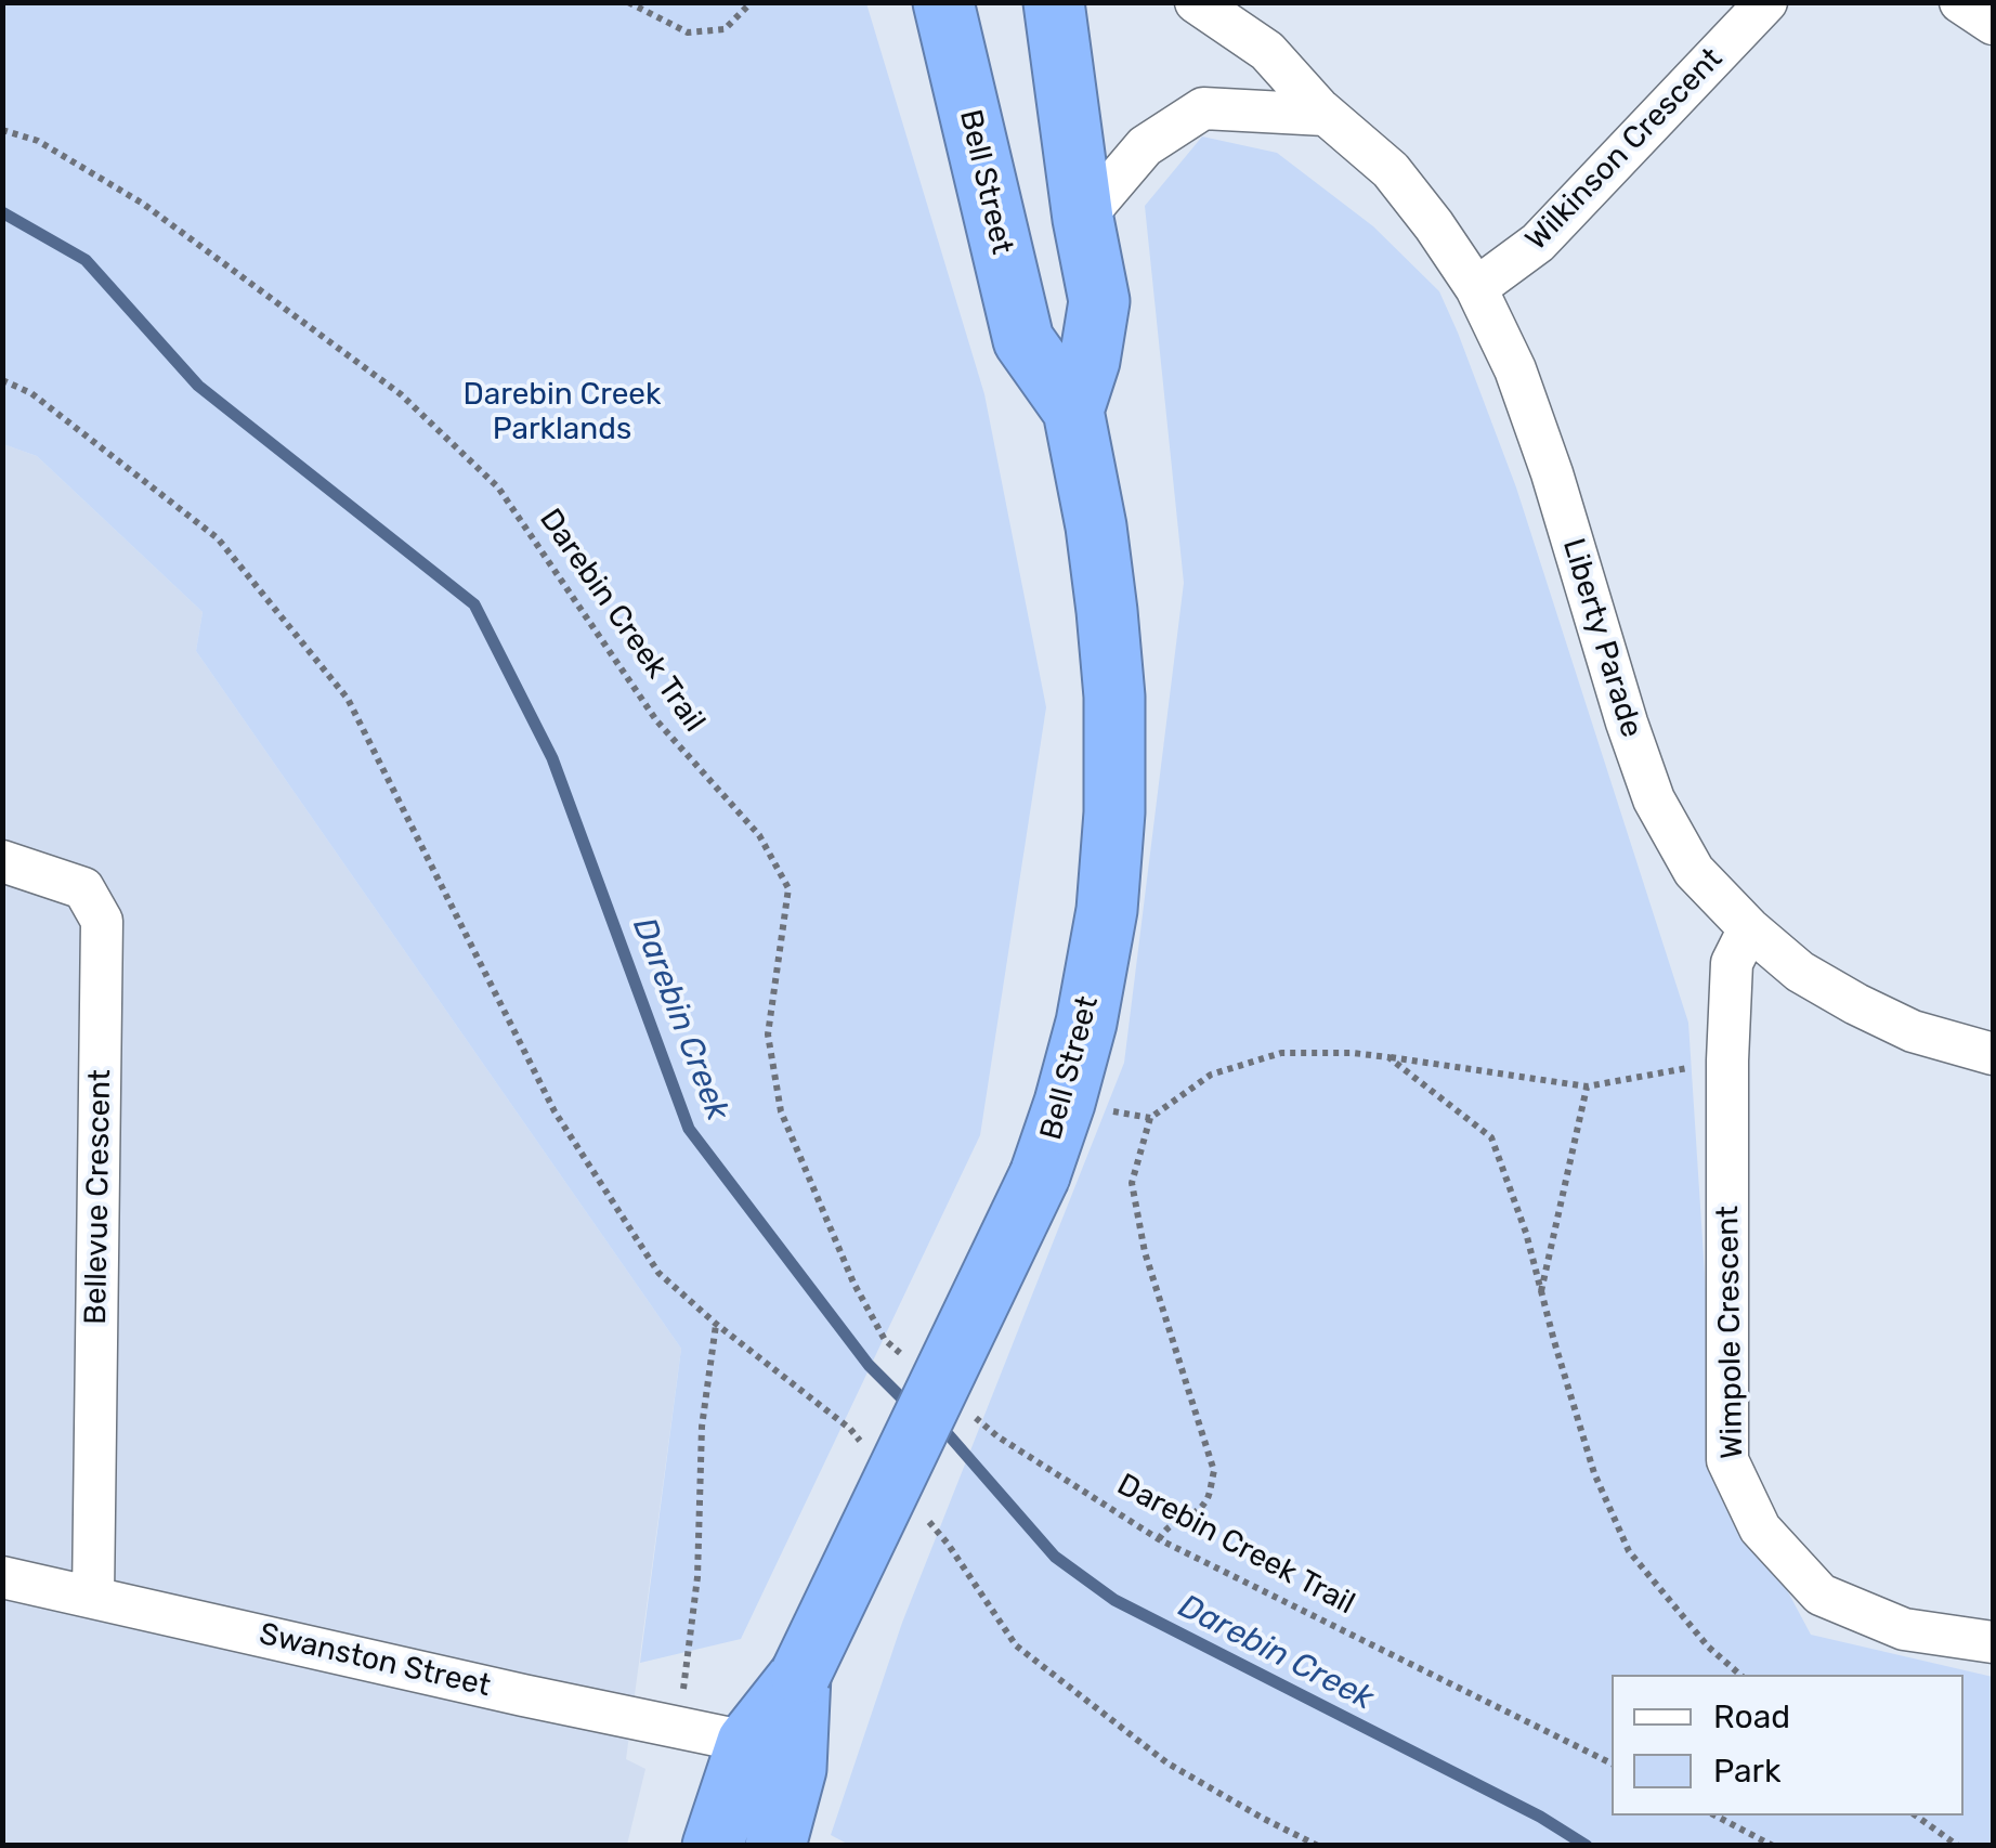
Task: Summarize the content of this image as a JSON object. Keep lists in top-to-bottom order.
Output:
{
  "streets": {
    "highway": ["Bell Street"],
    "street": [
      "Wilkinson Crescent",
      "Liberty Parade",
      "Bellevue Crescent",
      "Wimpole Crescent",
      "Swanston Street"
    ],
    "path": ["Darebin Creek Trail"]
  },
  "crossings": [
    ["Wilkinson Crescent", "Liberty Parade"],
    ["Bell Street", "Swanston Street"],
    ["Liberty Parade", "Wimpole Crescent"],
    ["Bellevue Crescent", "Swanston Street"]
  ],
  "water": ["Darebin Creek"],
  "parks": ["Darebin Creek Parklands"],
  "legend": ["Road", "Park"]
}
